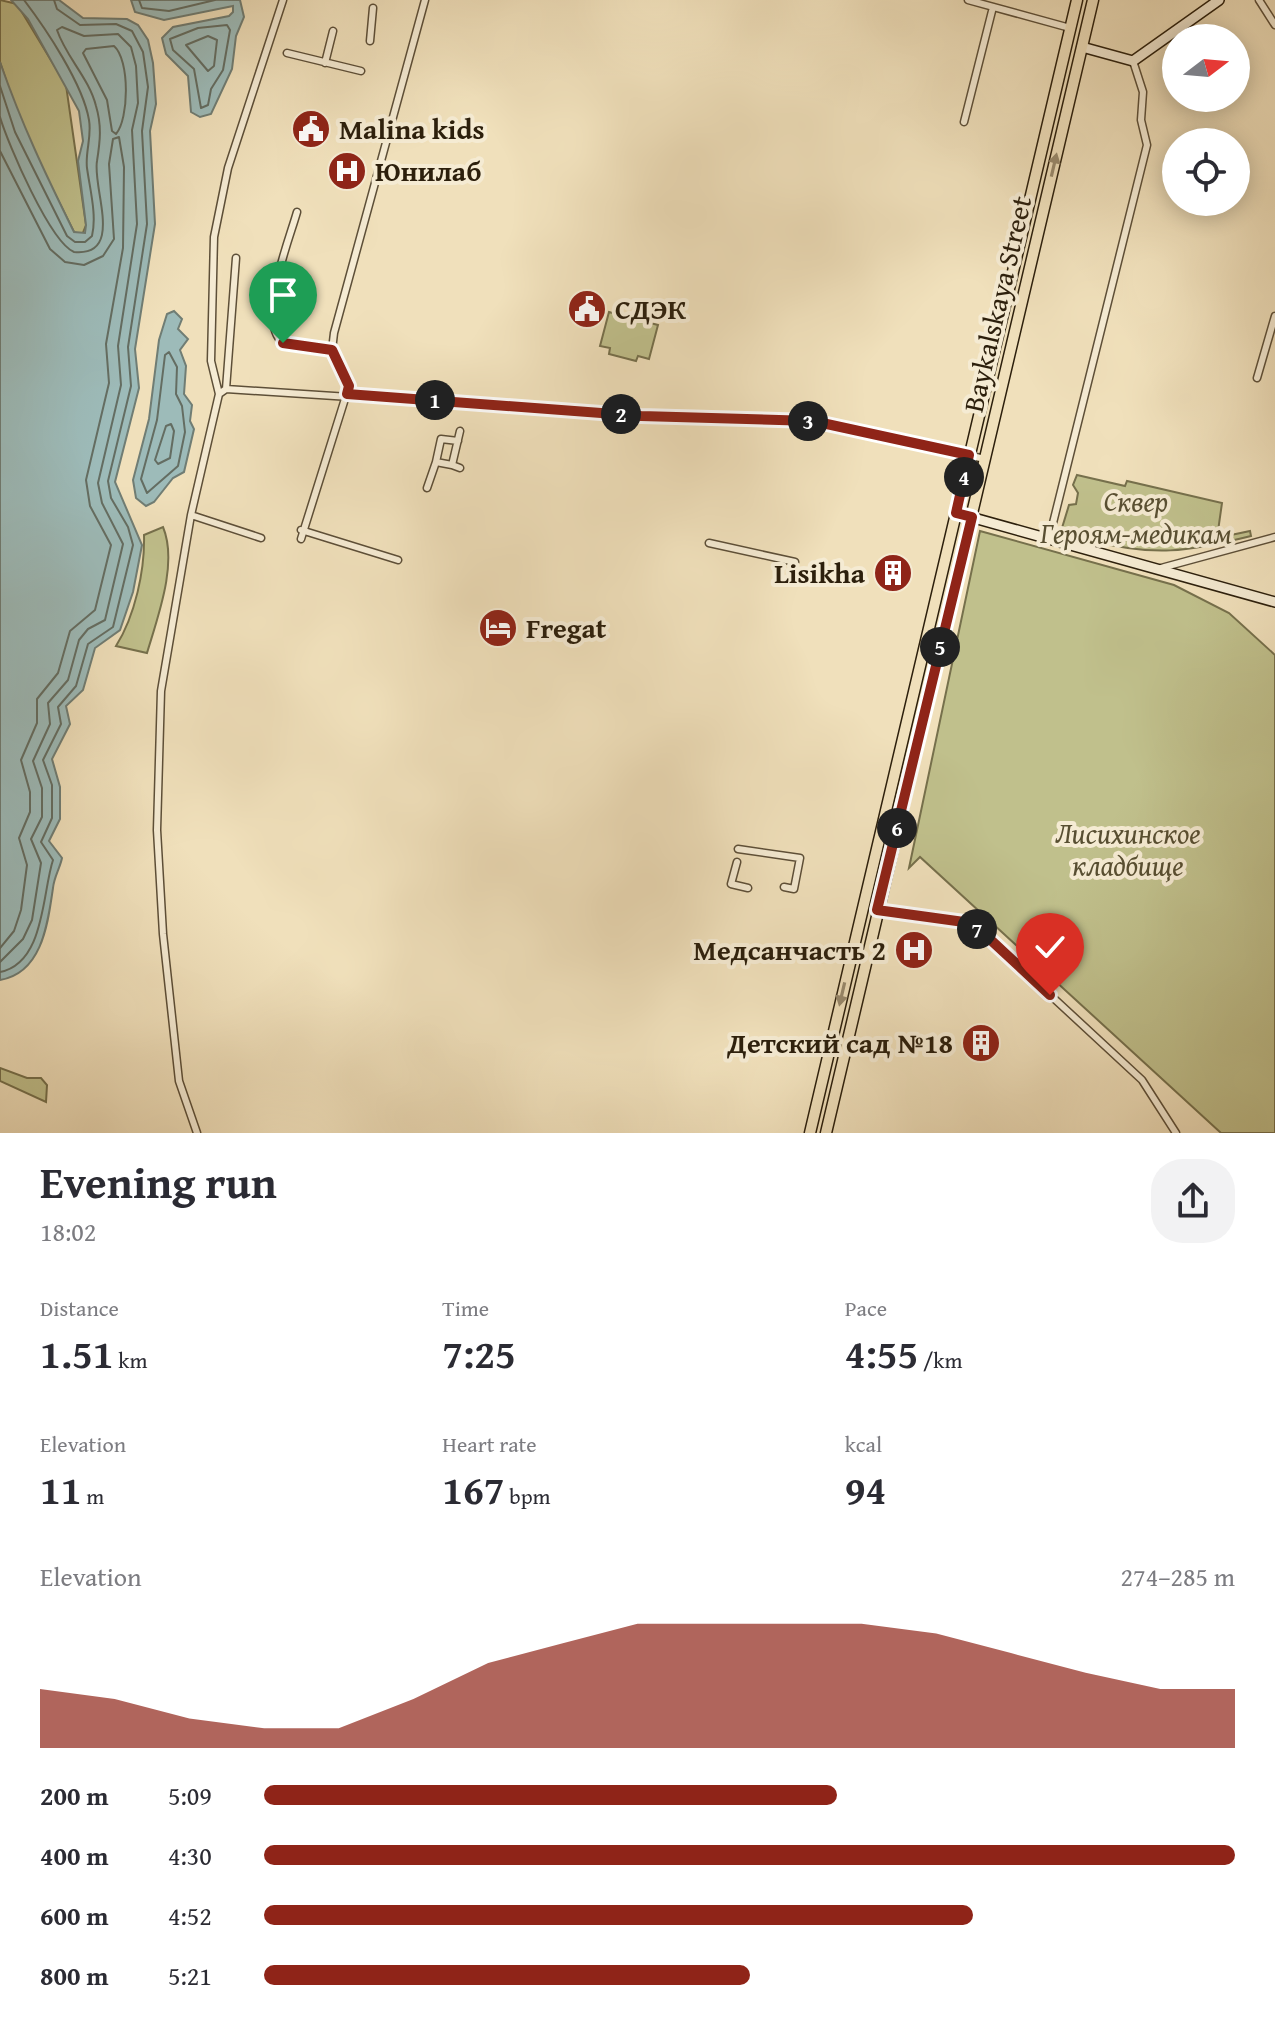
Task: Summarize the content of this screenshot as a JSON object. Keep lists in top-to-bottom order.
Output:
{
  "streets": {
    "main road": ["Baykalskaya Street"]
  },
  "parks": ["Сквер Героям-медикам", "Лисихинское кладбище"],
  "places": {
    "public building": ["Malina kids", "СДЭК"],
    "hospital": ["Юнилаб", "Медсанчасть 2"],
    "building": ["Lisikha", "Детский сад №18"],
    "hotel": ["Fregat"]
  },
  "north": "right",
  "page": {
    "pins": [
      "1",
      "2",
      "3",
      "4",
      "5",
      "6",
      "7"
    ],
    "heading": ["Evening run", "18:02"],
    "stats": [
      ["Distance", "1.51 km"],
      ["Time", "7:25"],
      ["Pace", "4:55 /km"],
      ["Elevation", "11 m"],
      ["Heart rate", "167 bpm"],
      ["kcal", "94"]
    ],
    "chart": ["Elevation", "274–285 m"],
    "list": [
      {
        "name": "200 m",
        "note": "5:09"
      },
      {
        "name": "400 m",
        "note": "4:30"
      },
      {
        "name": "600 m",
        "note": "4:52"
      },
      {
        "name": "800 m",
        "note": "5:21"
      }
    ]
  }
}
